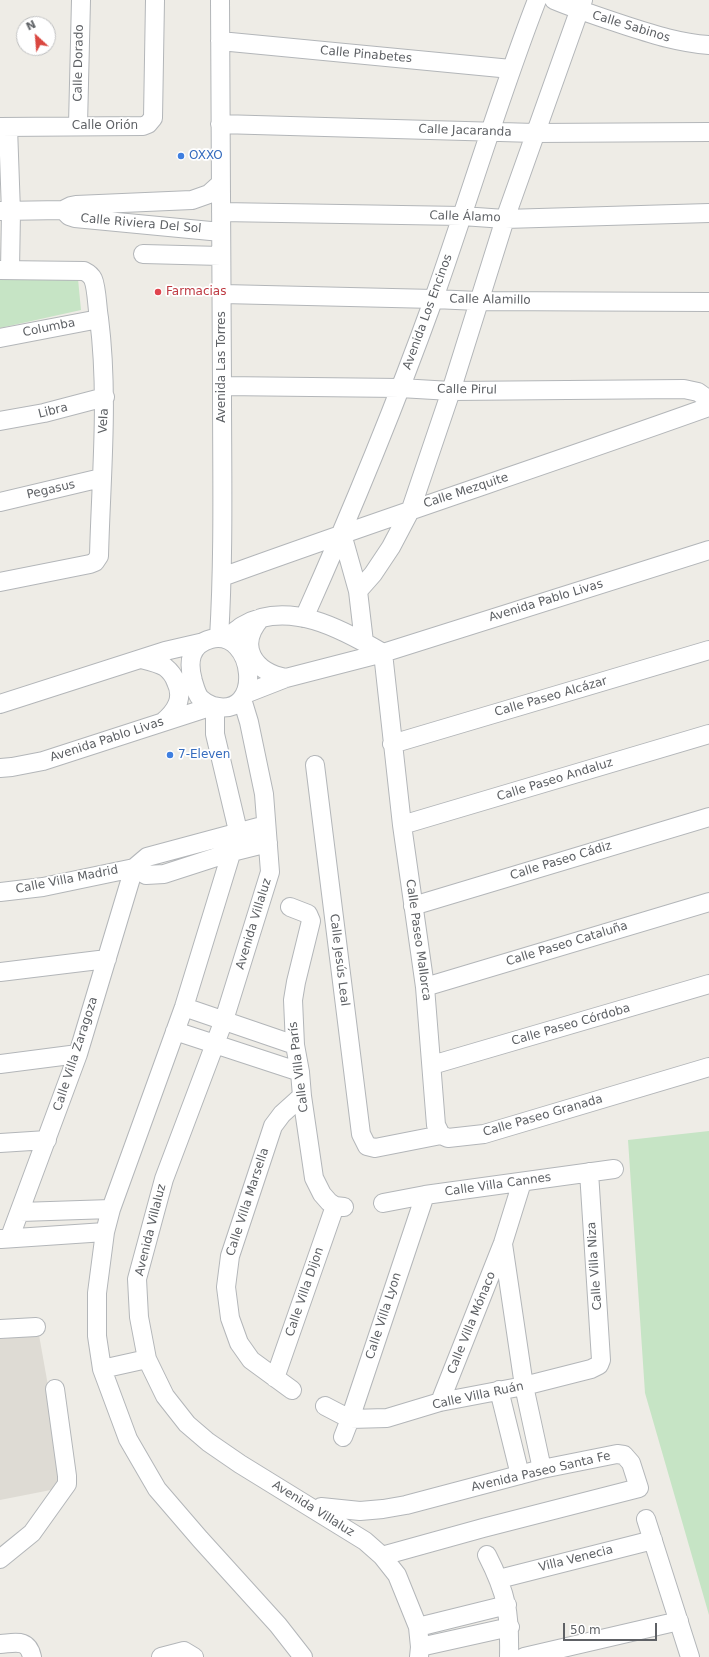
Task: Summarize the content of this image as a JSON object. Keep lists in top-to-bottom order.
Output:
{
  "streets": {
    "street": [
      "Calle Sabinos",
      "Calle Pinabetes",
      "Calle Dorado",
      "Calle Orión",
      "Calle Jacaranda",
      "Calle Álamo",
      "Calle Riviera Del Sol",
      "Calle Alamillo",
      "Avenida Los Encinos",
      "Columba",
      "Avenida Las Torres",
      "Calle Pirul",
      "Libra",
      "Vela",
      "Pegasus",
      "Calle Mezquite",
      "Avenida Pablo Livas",
      "Calle Paseo Alcázar",
      "Calle Paseo Andaluz",
      "Calle Paseo Cádiz",
      "Calle Villa Madrid",
      "Avenida Villaluz",
      "Calle Paseo Mallorca",
      "Calle Paseo Cataluña",
      "Calle Jesús Leal",
      "Calle Paseo Córdoba",
      "Calle Villa Zaragoza",
      "Calle Villa París",
      "Calle Paseo Granada",
      "Calle Villa Cannes",
      "Calle Villa Marsella",
      "Calle Villa Niza",
      "Calle Villa Dijon",
      "Calle Villa Lyon",
      "Calle Villa Mónaco",
      "Calle Villa Ruán",
      "Avenida Paseo Santa Fe",
      "Villa Venecia"
    ]
  },
  "crossings": [
    ["Calle Pinabetes", "Avenida Los Encinos"],
    ["Calle Pinabetes", "Avenida Las Torres"],
    ["Calle Dorado", "Calle Orión"],
    ["Calle Orión", "Calle Riviera Del Sol"],
    ["Calle Orión", "Vela"],
    ["Calle Jacaranda", "Avenida Los Encinos"],
    ["Calle Jacaranda", "Avenida Las Torres"],
    ["Calle Álamo", "Avenida Los Encinos"],
    ["Calle Álamo", "Avenida Las Torres"],
    ["Calle Riviera Del Sol", "Avenida Las Torres"],
    ["Calle Alamillo", "Avenida Los Encinos"],
    ["Calle Alamillo", "Avenida Las Torres"],
    ["Avenida Los Encinos", "Calle Pirul"],
    ["Avenida Los Encinos", "Calle Mezquite"],
    ["Columba", "Vela"],
    ["Avenida Las Torres", "Calle Pirul"],
    ["Avenida Las Torres", "Calle Mezquite"],
    ["Avenida Las Torres", "Avenida Pablo Livas"],
    ["Avenida Las Torres", "Avenida Villaluz"],
    ["Libra", "Vela"],
    ["Vela", "Pegasus"],
    ["Avenida Pablo Livas", "Avenida Villaluz"],
    ["Avenida Pablo Livas", "Calle Paseo Mallorca"],
    ["Calle Paseo Alcázar", "Calle Paseo Mallorca"],
    ["Calle Paseo Andaluz", "Calle Paseo Mallorca"],
    ["Calle Paseo Cádiz", "Calle Paseo Mallorca"],
    ["Calle Villa Madrid", "Avenida Villaluz"],
    ["Calle Villa Madrid", "Calle Villa Zaragoza"],
    ["Avenida Villaluz", "Avenida Paseo Santa Fe"],
    ["Calle Paseo Mallorca", "Calle Paseo Cataluña"],
    ["Calle Paseo Mallorca", "Calle Paseo Córdoba"],
    ["Calle Paseo Mallorca", "Calle Paseo Granada"],
    ["Calle Jesús Leal", "Calle Paseo Granada"],
    ["Calle Villa París", "Calle Villa Marsella"],
    ["Calle Villa París", "Calle Villa Dijon"],
    ["Calle Villa Cannes", "Calle Villa Niza"],
    ["Calle Villa Cannes", "Calle Villa Lyon"],
    ["Calle Villa Cannes", "Calle Villa Mónaco"],
    ["Calle Villa Marsella", "Calle Villa Dijon"],
    ["Calle Villa Niza", "Calle Villa Ruán"],
    ["Calle Villa Lyon", "Calle Villa Ruán"],
    ["Calle Villa Mónaco", "Calle Villa Ruán"],
    ["Calle Villa Mónaco", "Avenida Paseo Santa Fe"]
  ],
  "places": ["OXXO", "Farmacias", "7-Eleven"],
  "scale_bar": "50 m",
  "north": "top left"
}
